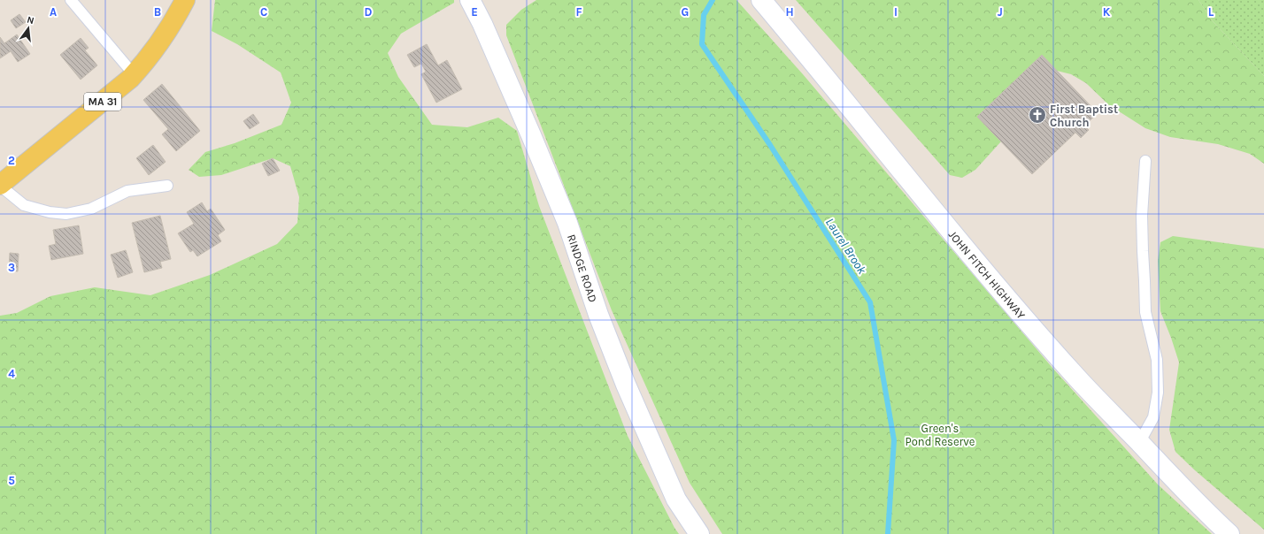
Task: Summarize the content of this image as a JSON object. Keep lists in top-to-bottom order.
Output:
{
  "streets": {
    "main road": ["MA 31", "RINDGE ROAD", "JOHN FITCH HIGHWAY"]
  },
  "water": ["Laurel Brook"],
  "parks": ["Green's Pond Reserve"],
  "places": {
    "church": ["First Baptist Church"]
  },
  "north": "top",
  "grid": {
    "columns": [
      "A",
      "B",
      "C",
      "D",
      "E",
      "F",
      "G",
      "H",
      "I",
      "J",
      "K",
      "L"
    ],
    "rows": [
      "2",
      "3",
      "4",
      "5"
    ]
  }
}
